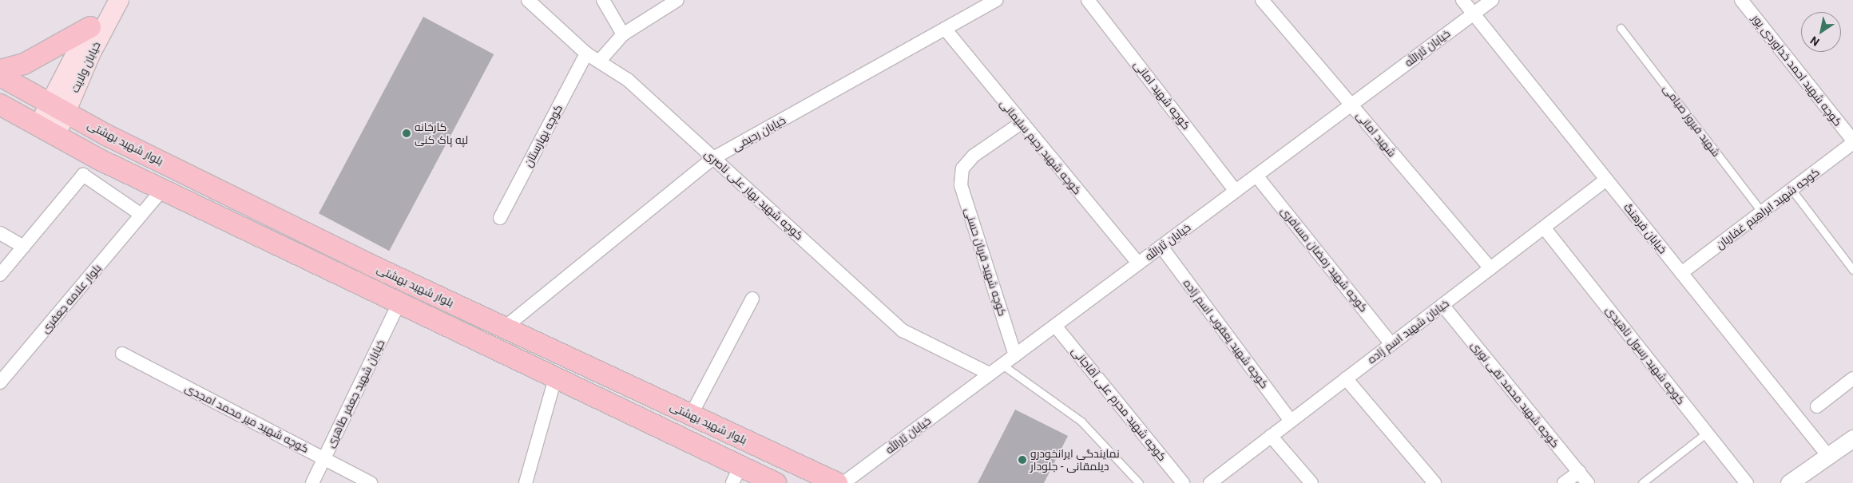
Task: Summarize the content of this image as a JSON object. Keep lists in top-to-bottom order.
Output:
{
  "streets": {
    "main road": ["خیابان ولایت", "بلوار شهید بهشتی"],
    "street": [
      "خیابان ثارالله",
      "کوچه شهید احمد خداوردی پور",
      "کوچه شهید امانی",
      "خیابان رحیمی",
      "شهید امانی",
      "کوچه بهارستان",
      "کوچه شهید رحیم سلیمانی",
      "کوچه شهید بهار علی ناصری",
      "کوچه شهید ابراهیم غفاریان",
      "خیابان فرهنگ",
      "کوچه شهید رمضان مسافری",
      "کوچه شهید قربان حسنی",
      "بلوار علامه جعفری",
      "خیابان شهید اسم زاده",
      "کوچه شهید یعقوب اسم زاده",
      "کوچه شهید رسول ناهیدی",
      "خیابان شهید جعفر طاهری",
      "کوچه شهید محمد تقی نوری",
      "کوچه شهید محرم علی آقاجانی",
      "کوچه شهید میر محمد امجدی"
    ],
    "lane": ["شهید فیروز صیامی"]
  },
  "crossings": [
    ["خیابان ثارالله", "کوچه شهید امانی"],
    ["خیابان ثارالله", "شهید امانی"],
    ["خیابان ثارالله", "بلوار شهید بهشتی"],
    ["خیابان ثارالله", "کوچه شهید رحیم سلیمانی"],
    ["خیابان ثارالله", "کوچه شهید بهار علی ناصری"],
    ["خیابان ثارالله", "خیابان فرهنگ"],
    ["خیابان ثارالله", "کوچه شهید رمضان مسافری"],
    ["خیابان ثارالله", "کوچه شهید قربان حسنی"],
    ["خیابان ثارالله", "کوچه شهید یعقوب اسم زاده"],
    ["خیابان ثارالله", "کوچه شهید محرم علی آقاجانی"],
    ["خیابان ولایت", "بلوار شهید بهشتی"],
    ["کوچه شهید احمد خداوردی پور", "کوچه شهید ابراهیم غفاریان"],
    ["شهید فیروز صیامی", "کوچه شهید ابراهیم غفاریان"],
    ["خیابان رحیمی", "بلوار شهید بهشتی"],
    ["خیابان رحیمی", "کوچه شهید رحیم سلیمانی"],
    ["خیابان رحیمی", "کوچه شهید بهار علی ناصری"],
    ["شهید امانی", "خیابان شهید اسم زاده"],
    ["کوچه بهارستان", "کوچه شهید بهار علی ناصری"],
    ["کوچه شهید رحیم سلیمانی", "کوچه شهید قربان حسنی"],
    ["کوچه شهید ابراهیم غفاریان", "خیابان فرهنگ"],
    ["خیابان فرهنگ", "خیابان شهید اسم زاده"],
    ["کوچه شهید رمضان مسافری", "خیابان شهید اسم زاده"],
    ["خیابان شهید اسم زاده", "کوچه شهید یعقوب اسم زاده"],
    ["خیابان شهید اسم زاده", "کوچه شهید رسول ناهیدی"],
    ["خیابان شهید اسم زاده", "کوچه شهید محمد تقی نوری"],
    ["خیابان شهید جعفر طاهری", "کوچه شهید میر محمد امجدی"]
  ],
  "places": ["کارخانه لپه پاک کنی", "نمایندگی ایرانخودرو دیلمقانی - جلودار"],
  "north": "bottom left"
}
